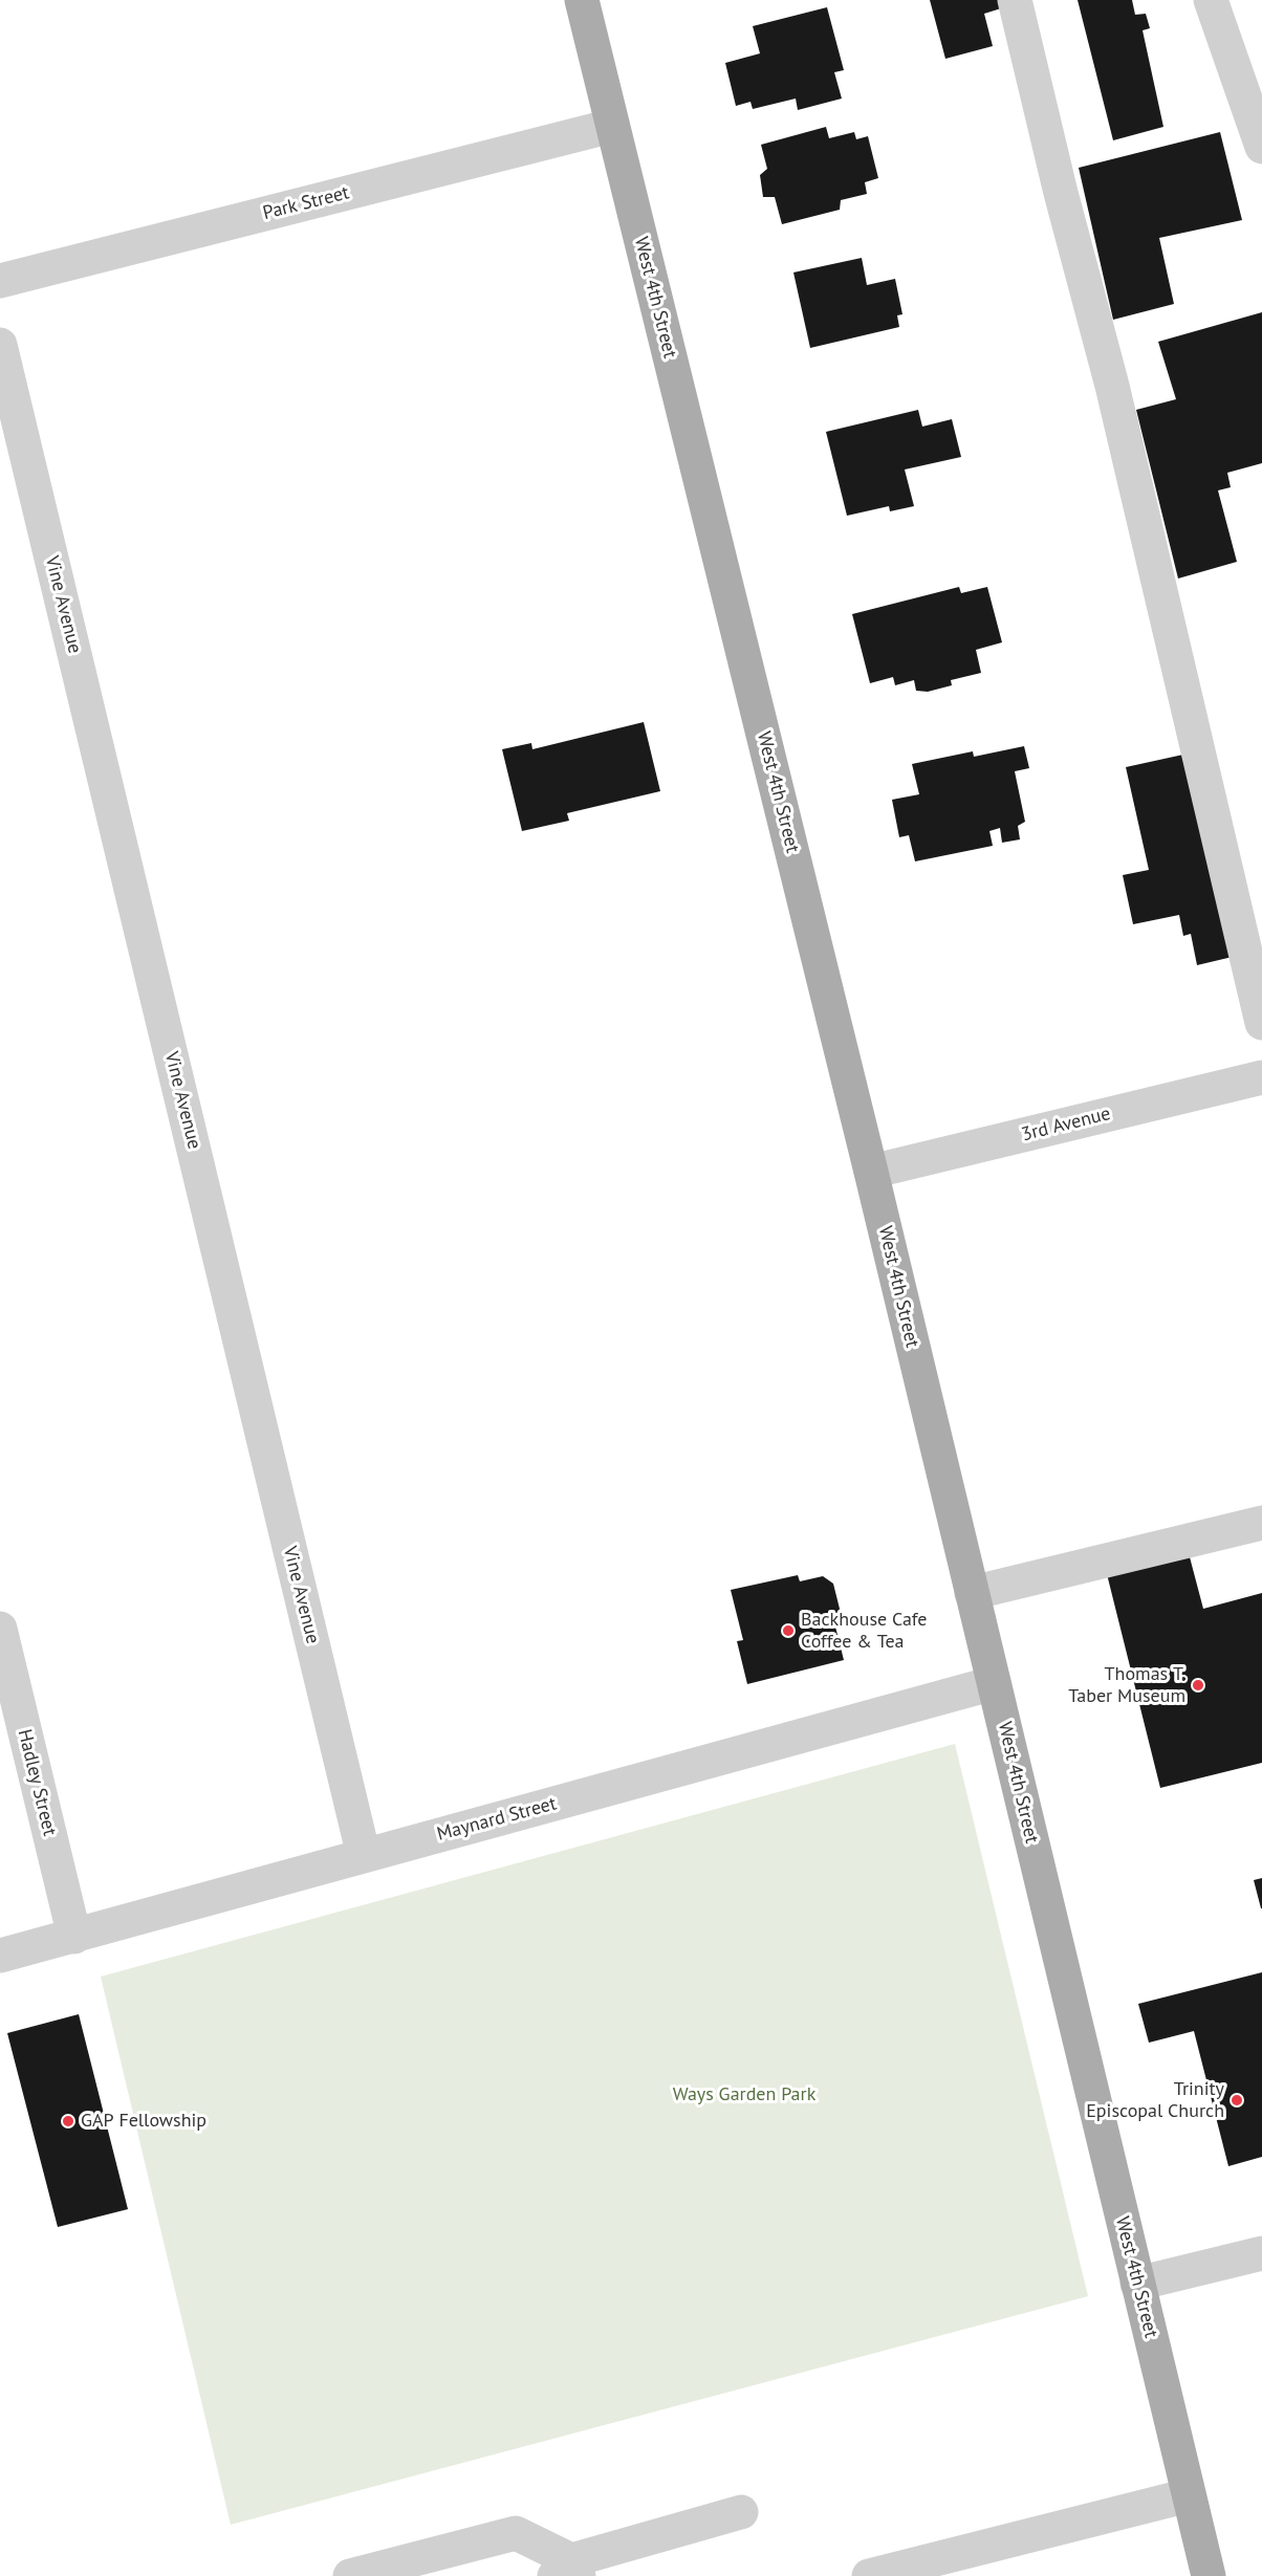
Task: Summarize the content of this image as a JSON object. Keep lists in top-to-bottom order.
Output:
{
  "streets": {
    "main road": ["West 4th Street"],
    "street": [
      "Park Street",
      "Vine Avenue",
      "3rd Avenue",
      "Hadley Street",
      "Maynard Street"
    ]
  },
  "crossings": [
    ["Park Street", "West 4th Street"],
    ["West 4th Street", "3rd Avenue"],
    ["West 4th Street", "Maynard Street"],
    ["Vine Avenue", "Maynard Street"],
    ["Hadley Street", "Maynard Street"]
  ],
  "parks": ["Ways Garden Park"],
  "places": [
    "Backhouse Cafe Coffee & Tea",
    "Thomas T. Taber Museum",
    "Trinity Episcopal Church",
    "GAP Fellowship"
  ]
}
